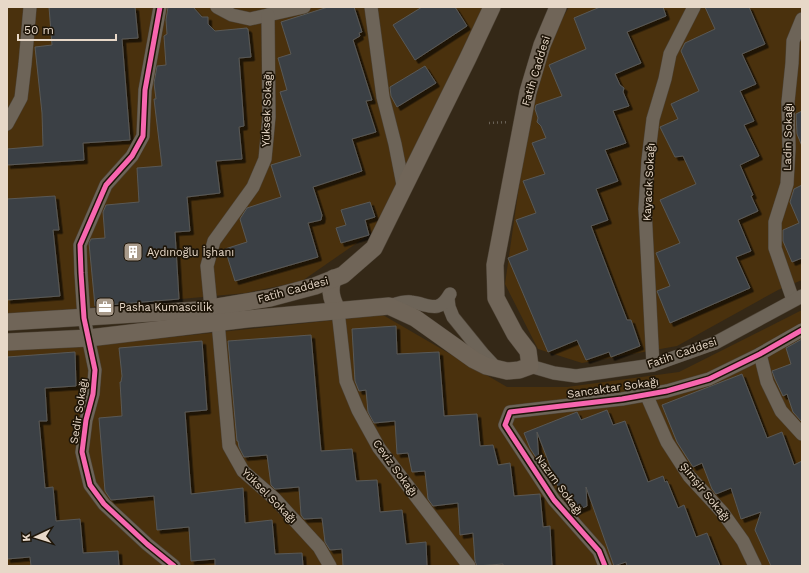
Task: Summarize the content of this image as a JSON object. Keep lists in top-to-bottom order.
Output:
{
  "streets": {
    "main road": ["Fatih Caddesi"],
    "street": [
      "Yüksek Sokağı",
      "Ladin Sokağı",
      "Kayacık Sokağı",
      "Sancaktar Sokağı",
      "Sedir Sokağı",
      "Ceviz Sokağı",
      "Nazım Sokağı",
      "Şimşir Sokağı",
      "Yüksel Sokağı"
    ]
  },
  "crossings": [
    ["Fatih Caddesi", "Yüksek Sokağı"],
    ["Fatih Caddesi", "Ladin Sokağı"],
    ["Fatih Caddesi", "Kayacık Sokağı"],
    ["Fatih Caddesi", "Sedir Sokağı"],
    ["Fatih Caddesi", "Ceviz Sokağı"],
    ["Fatih Caddesi", "Yüksel Sokağı"],
    ["Yüksek Sokağı", "Yüksel Sokağı"],
    ["Sancaktar Sokağı", "Nazım Sokağı"],
    ["Sancaktar Sokağı", "Şimşir Sokağı"]
  ],
  "places": {
    "building": ["Aydınoğlu İşhanı"],
    "office": ["Pasha Kumascilik"]
  },
  "scale_bar": "50 m",
  "north": "left"
}
